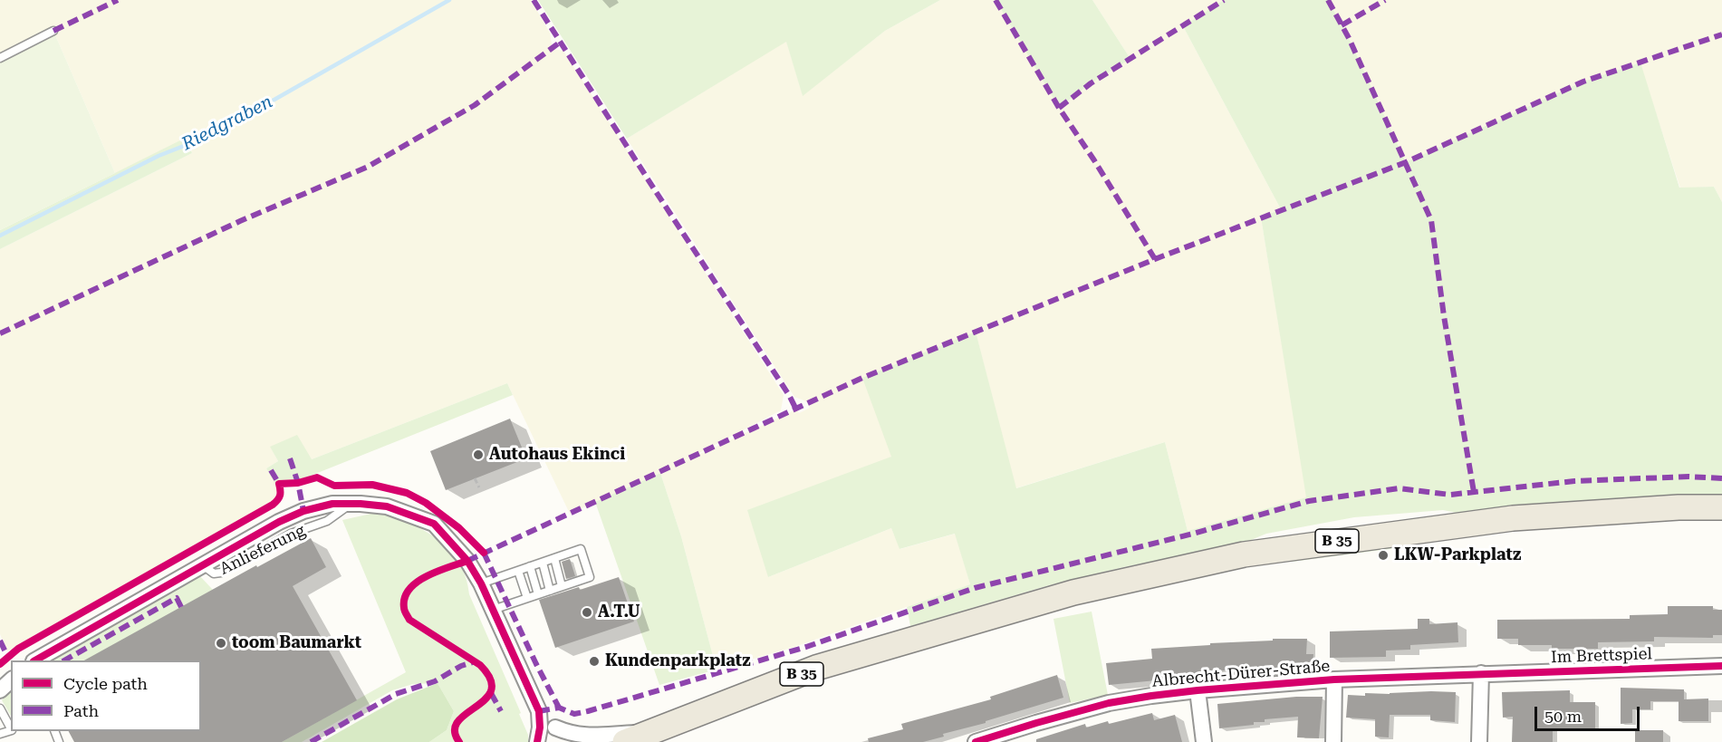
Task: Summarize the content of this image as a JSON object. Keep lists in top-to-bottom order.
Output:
{
  "streets": {
    "main road": ["B 35"],
    "street": ["Im Brettspiel", "Albrecht-Dürer-Straße"],
    "cycle path": ["Anlieferung"]
  },
  "crossings": [
    ["Im Brettspiel", "Albrecht-Dürer-Straße"]
  ],
  "water": ["Riedgraben"],
  "places": [
    "Autohaus Ekinci",
    "LKW-Parkplatz",
    "A.T.U",
    "toom Baumarkt",
    "Kundenparkplatz"
  ],
  "legend": ["Cycle path", "Path"],
  "scale_bar": "50 m"
}
